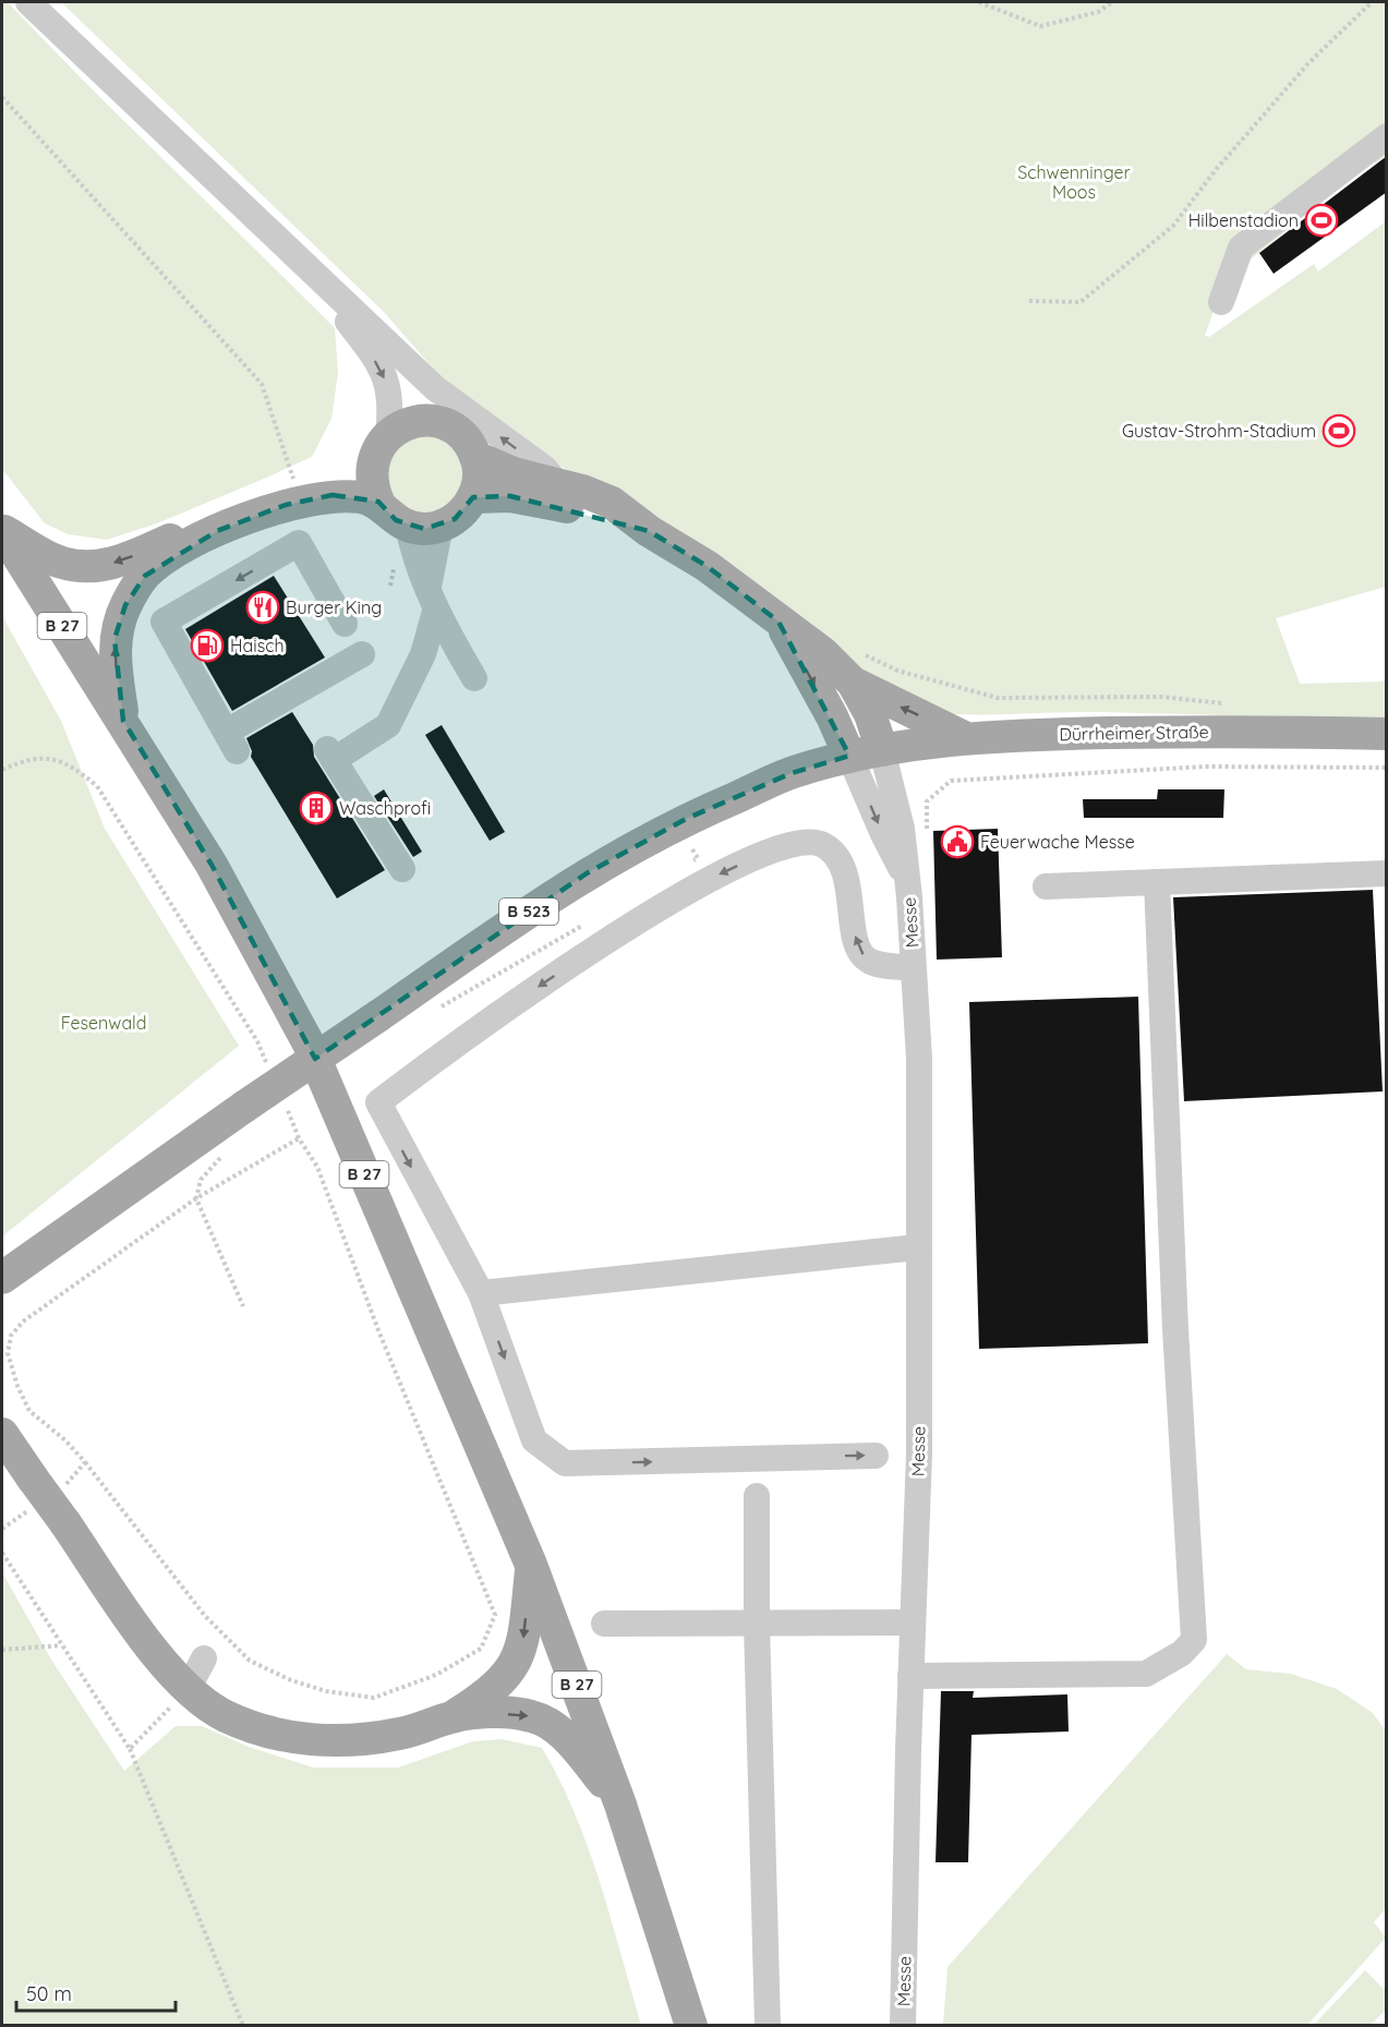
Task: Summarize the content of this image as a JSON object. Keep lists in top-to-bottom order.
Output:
{
  "streets": {
    "main road": ["B 27", "Dürrheimer Straße", "B 523"],
    "street": ["Messe"]
  },
  "crossings": [
    ["Dürrheimer Straße", "B 523"],
    ["Dürrheimer Straße", "Messe"],
    ["B 523", "Messe"]
  ],
  "parks": ["Schwenninger Moos", "Fesenwald"],
  "places": {
    "sports": ["Hilbenstadion", "Gustav-Strohm-Stadium"],
    "restaurant": ["Burger King"],
    "fuel station": ["Haisch"],
    "building": ["Waschprofi"],
    "public building": ["Feuerwache Messe"]
  },
  "scale_bar": "50 m"
}
